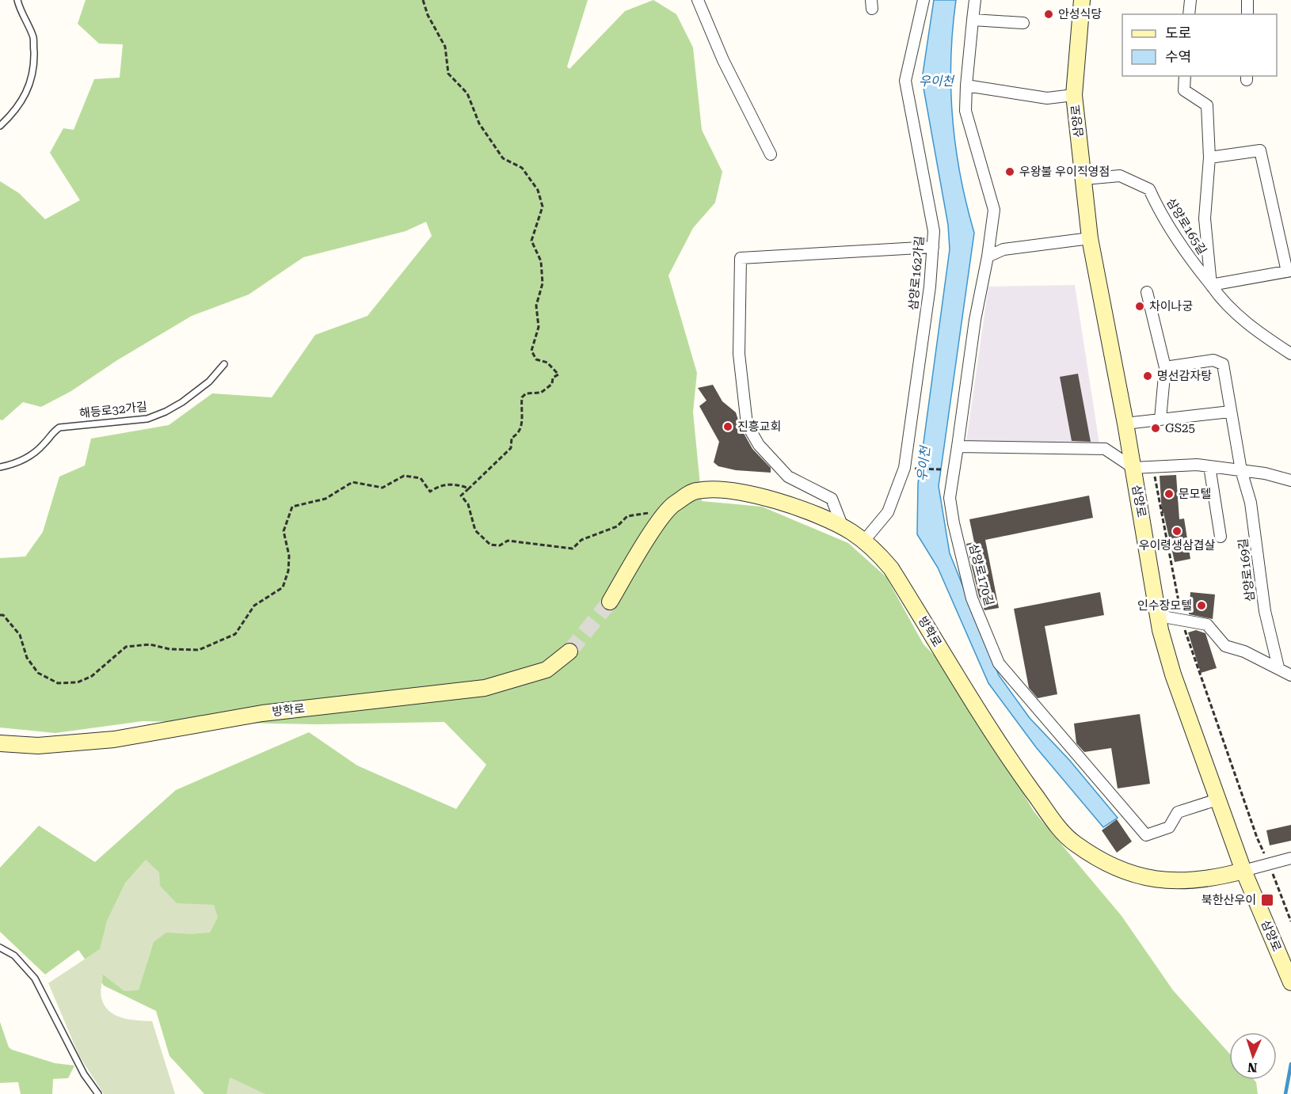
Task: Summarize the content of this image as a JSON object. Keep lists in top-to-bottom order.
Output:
{
  "streets": {
    "main road": ["삼양로", "방학로"],
    "street": [
      "삼양로165길",
      "삼양로162가길",
      "삼양로169길",
      "삼양로170길"
    ],
    "lane": ["해등로32가길"]
  },
  "crossings": [
    ["삼양로", "삼양로165길"],
    ["삼양로", "삼양로170길"],
    ["삼양로", "방학로"],
    ["삼양로162가길", "방학로"]
  ],
  "water": ["우이천"],
  "places": {
    "other": [
      "안성식당",
      "우왕불 우이직영점",
      "차이나궁",
      "명선감자탕",
      "진흥교회",
      "GS25",
      "문모텔",
      "우이령생삼겹살",
      "인수장모텔"
    ],
    "transit": ["북한산우이"]
  },
  "legend": ["도로", "수역"],
  "north": "bottom"
}
